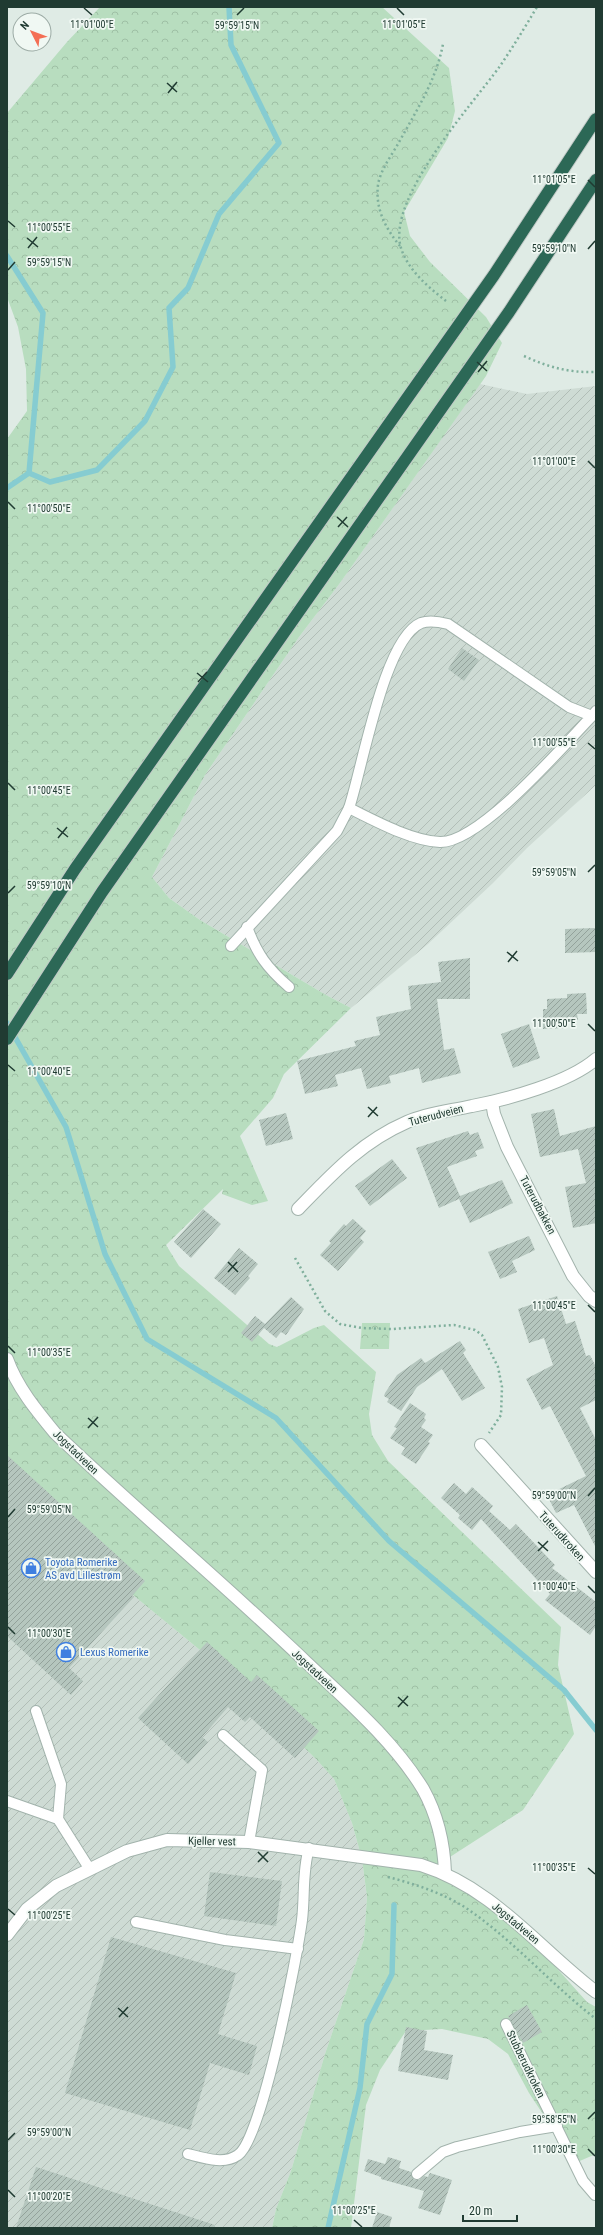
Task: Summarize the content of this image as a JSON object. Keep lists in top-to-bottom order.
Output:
{
  "streets": {
    "street": [
      "Tuterudveien",
      "Tuterudbakken",
      "Jogstadveien",
      "Tuterudkroken",
      "Kjeller vest"
    ],
    "lane": ["Stubberudkroken"]
  },
  "crossings": [
    ["Tuterudveien", "Tuterudbakken"],
    ["Jogstadveien", "Kjeller vest"]
  ],
  "places": {
    "shop": ["Toyota Romerike AS avd Lillestrøm", "Lexus Romerike"]
  },
  "scale_bar": "20 m",
  "north": "top left",
  "coordinates": [
    "11°01'00\"E",
    "11°01'05\"E",
    "59°59'15\"N",
    "11°00'55\"E",
    "59°59'10\"N",
    "11°00'50\"E",
    "11°00'45\"E",
    "59°59'05\"N",
    "11°00'40\"E",
    "11°00'35\"E",
    "59°59'00\"N",
    "11°00'30\"E",
    "11°00'25\"E",
    "59°58'55\"N",
    "11°00'20\"E"
  ]
}
